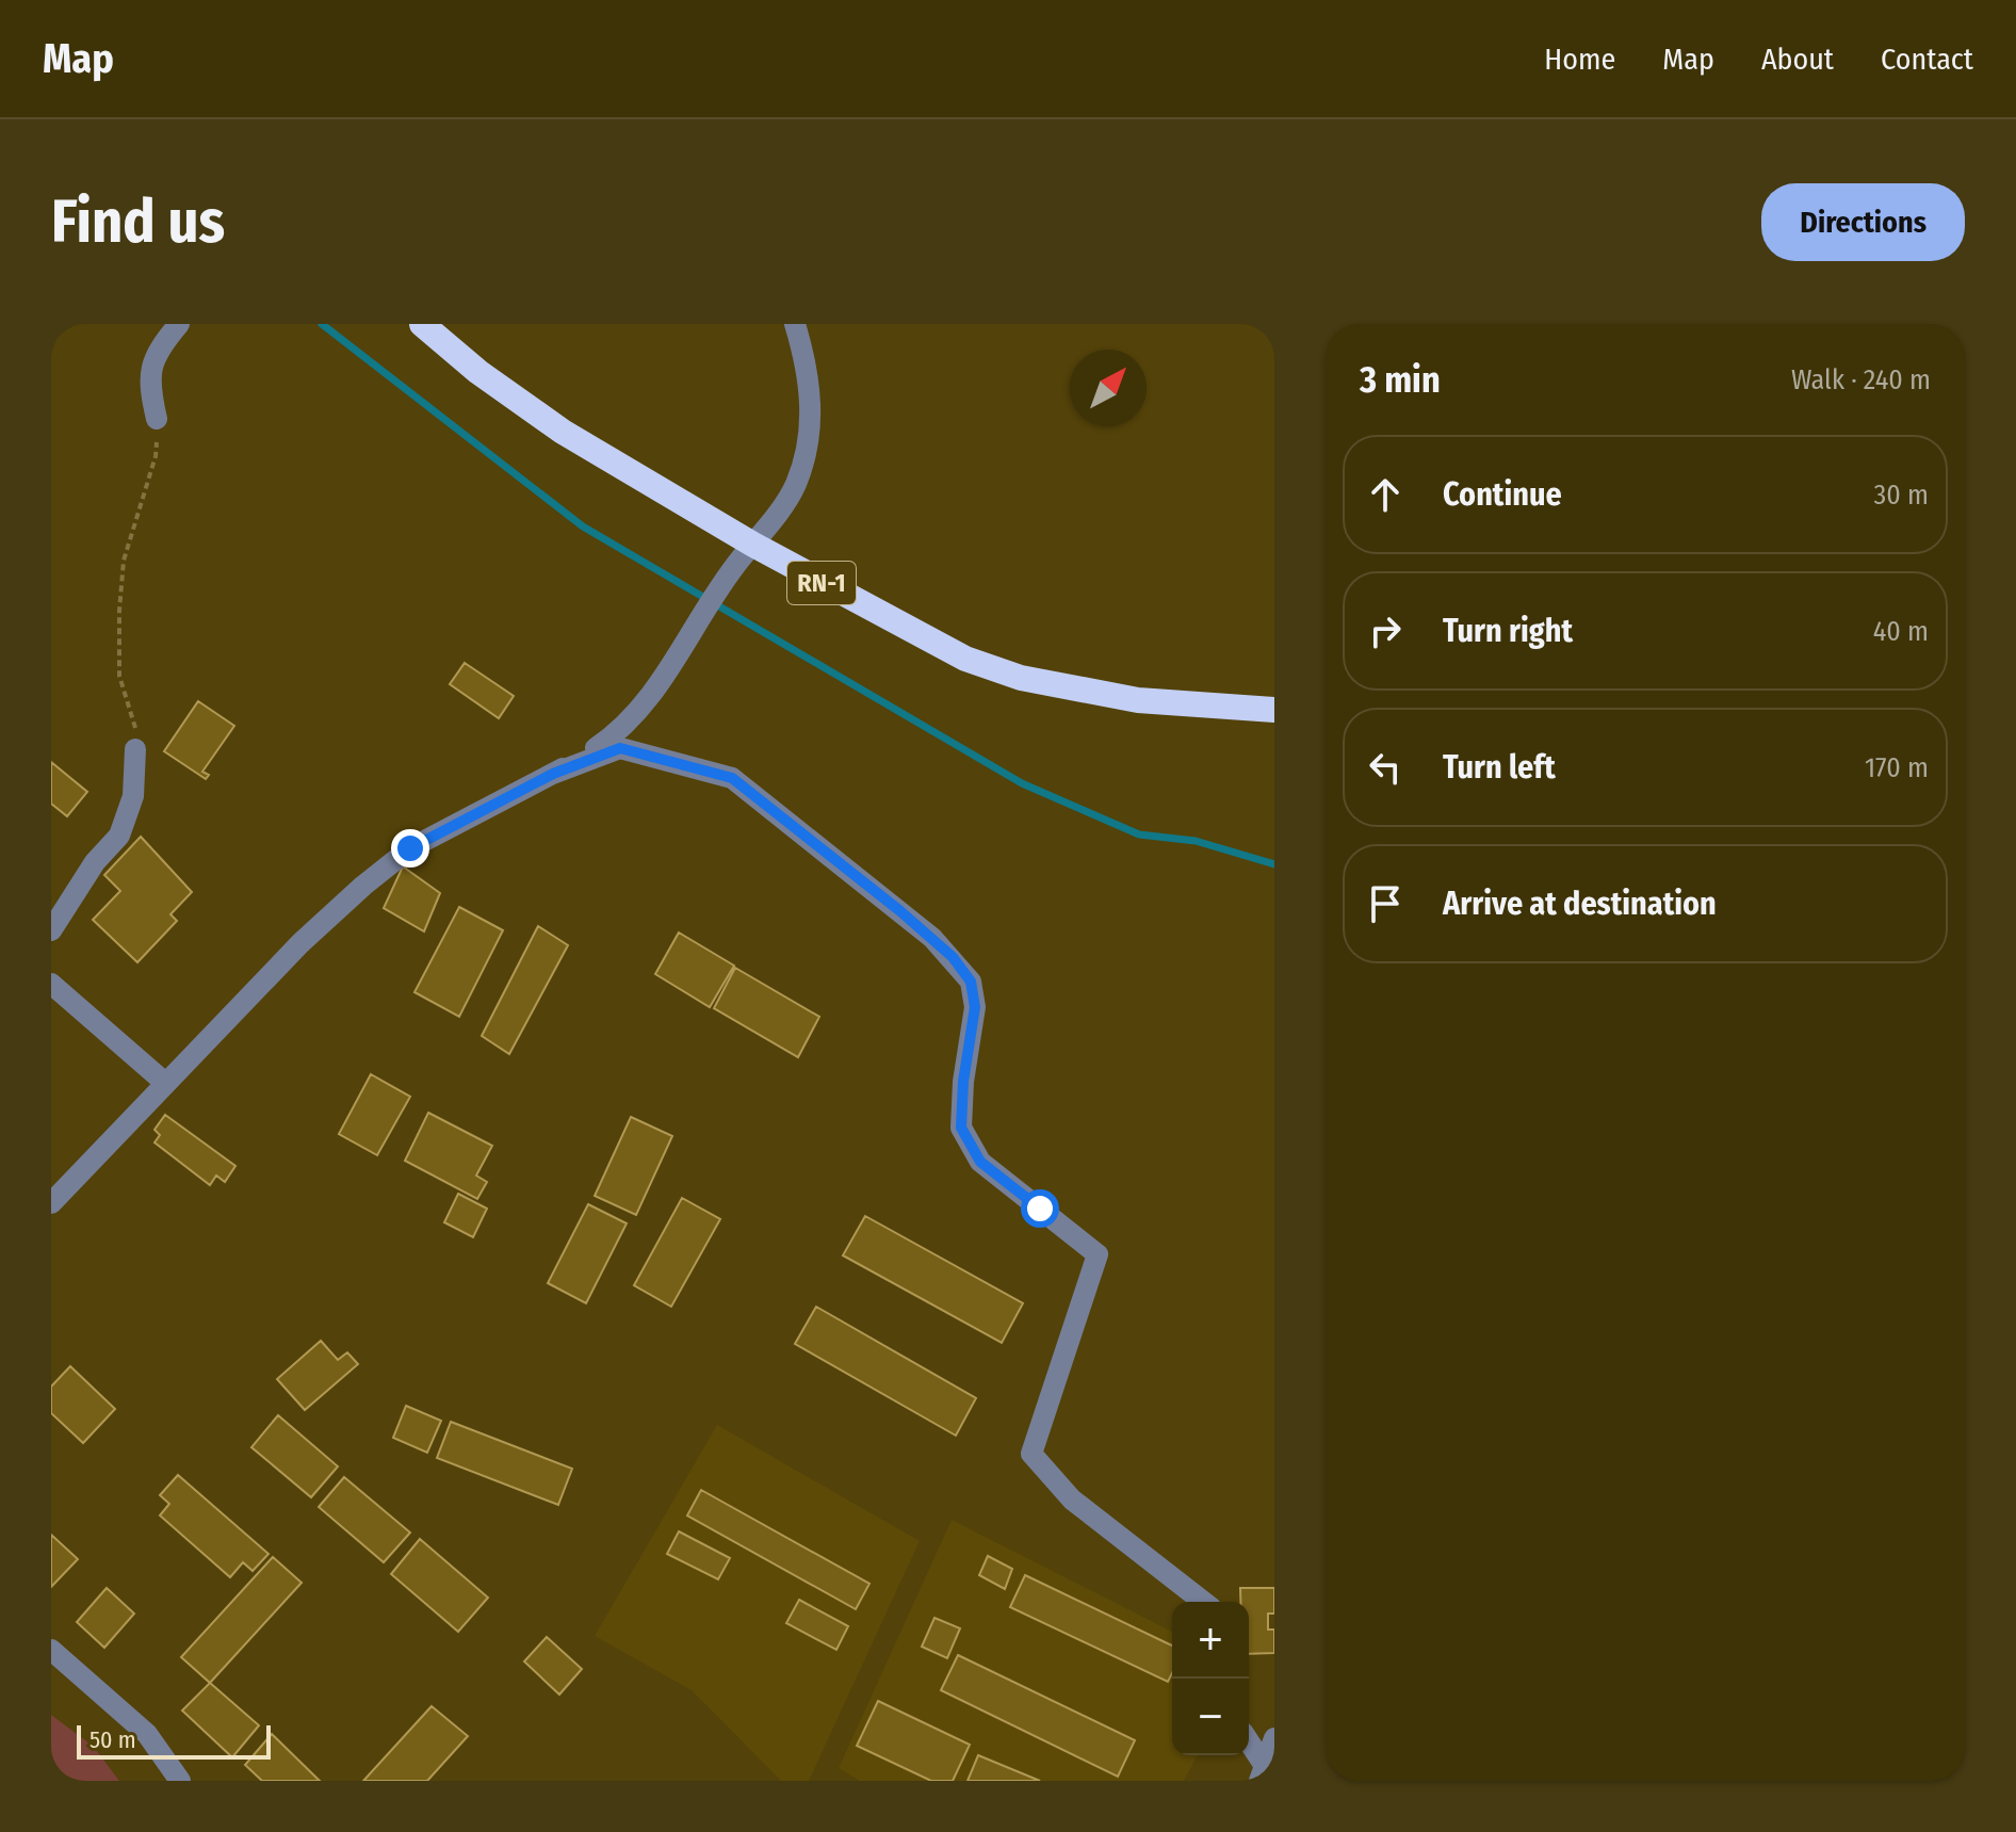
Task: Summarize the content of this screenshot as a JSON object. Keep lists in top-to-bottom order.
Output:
{
  "streets": {
    "highway": ["RN-1"]
  },
  "scale_bar": "50 m",
  "north": "top right",
  "page": {
    "header": "Map",
    "nav": [
      "Home",
      "Map",
      "About",
      "Contact"
    ],
    "buttons": "Directions",
    "title": "Find us",
    "heading": ["3 min", "Walk · 240 m"],
    "list": [
      ["Continue", "30 m"],
      ["Turn right", "40 m"],
      ["Turn left", "170 m"],
      "Arrive at destination"
    ],
    "map_buttons": ["+", "−"],
    "scale": "50 m"
  }
}
